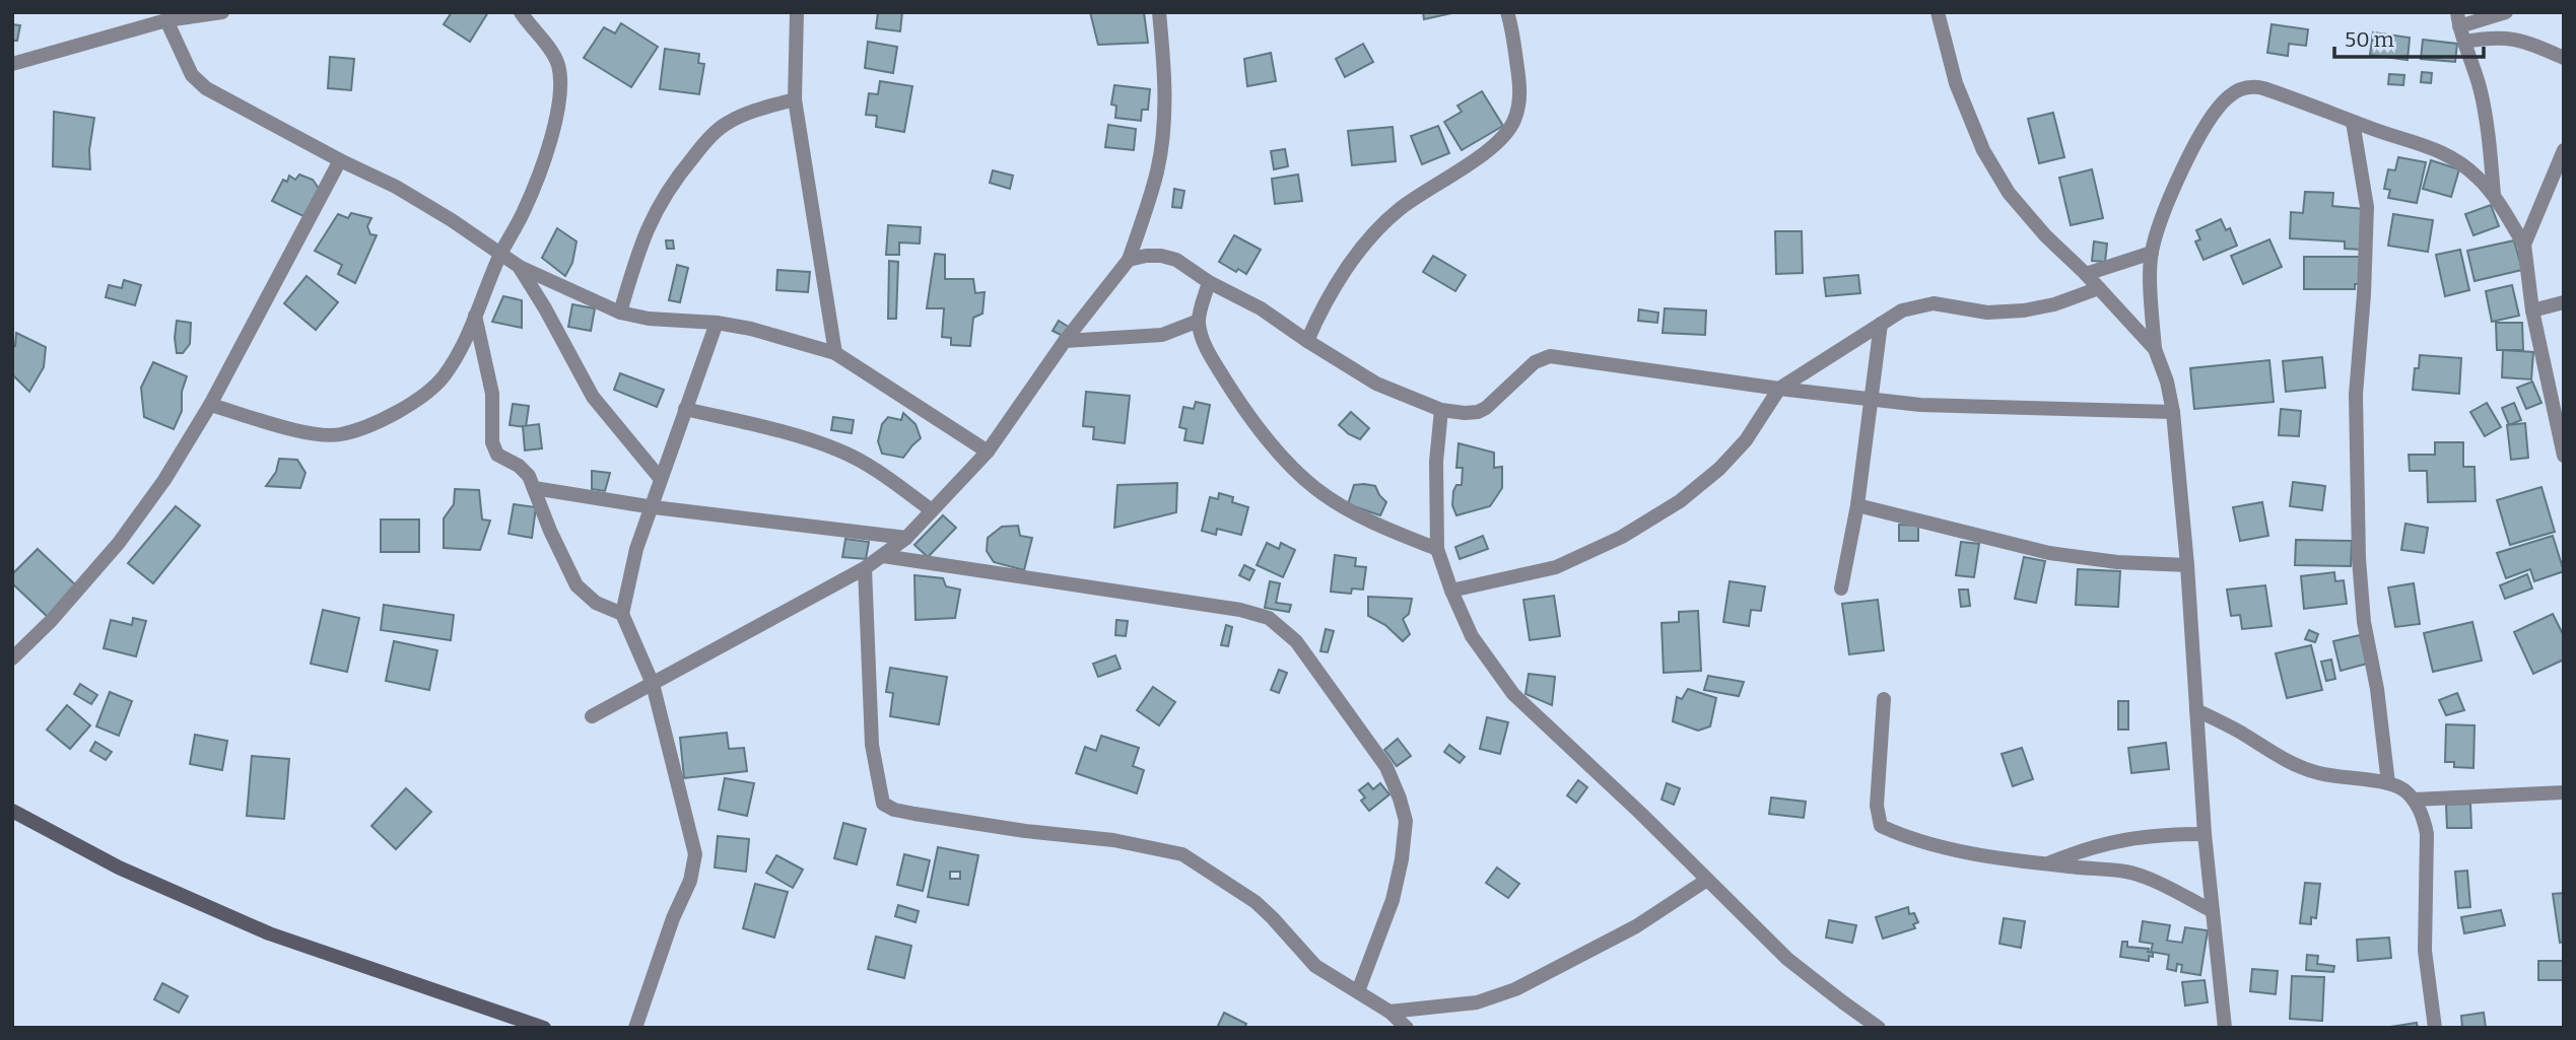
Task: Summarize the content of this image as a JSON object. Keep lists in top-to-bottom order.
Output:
{
  "scale_bar": "50 m"
}
